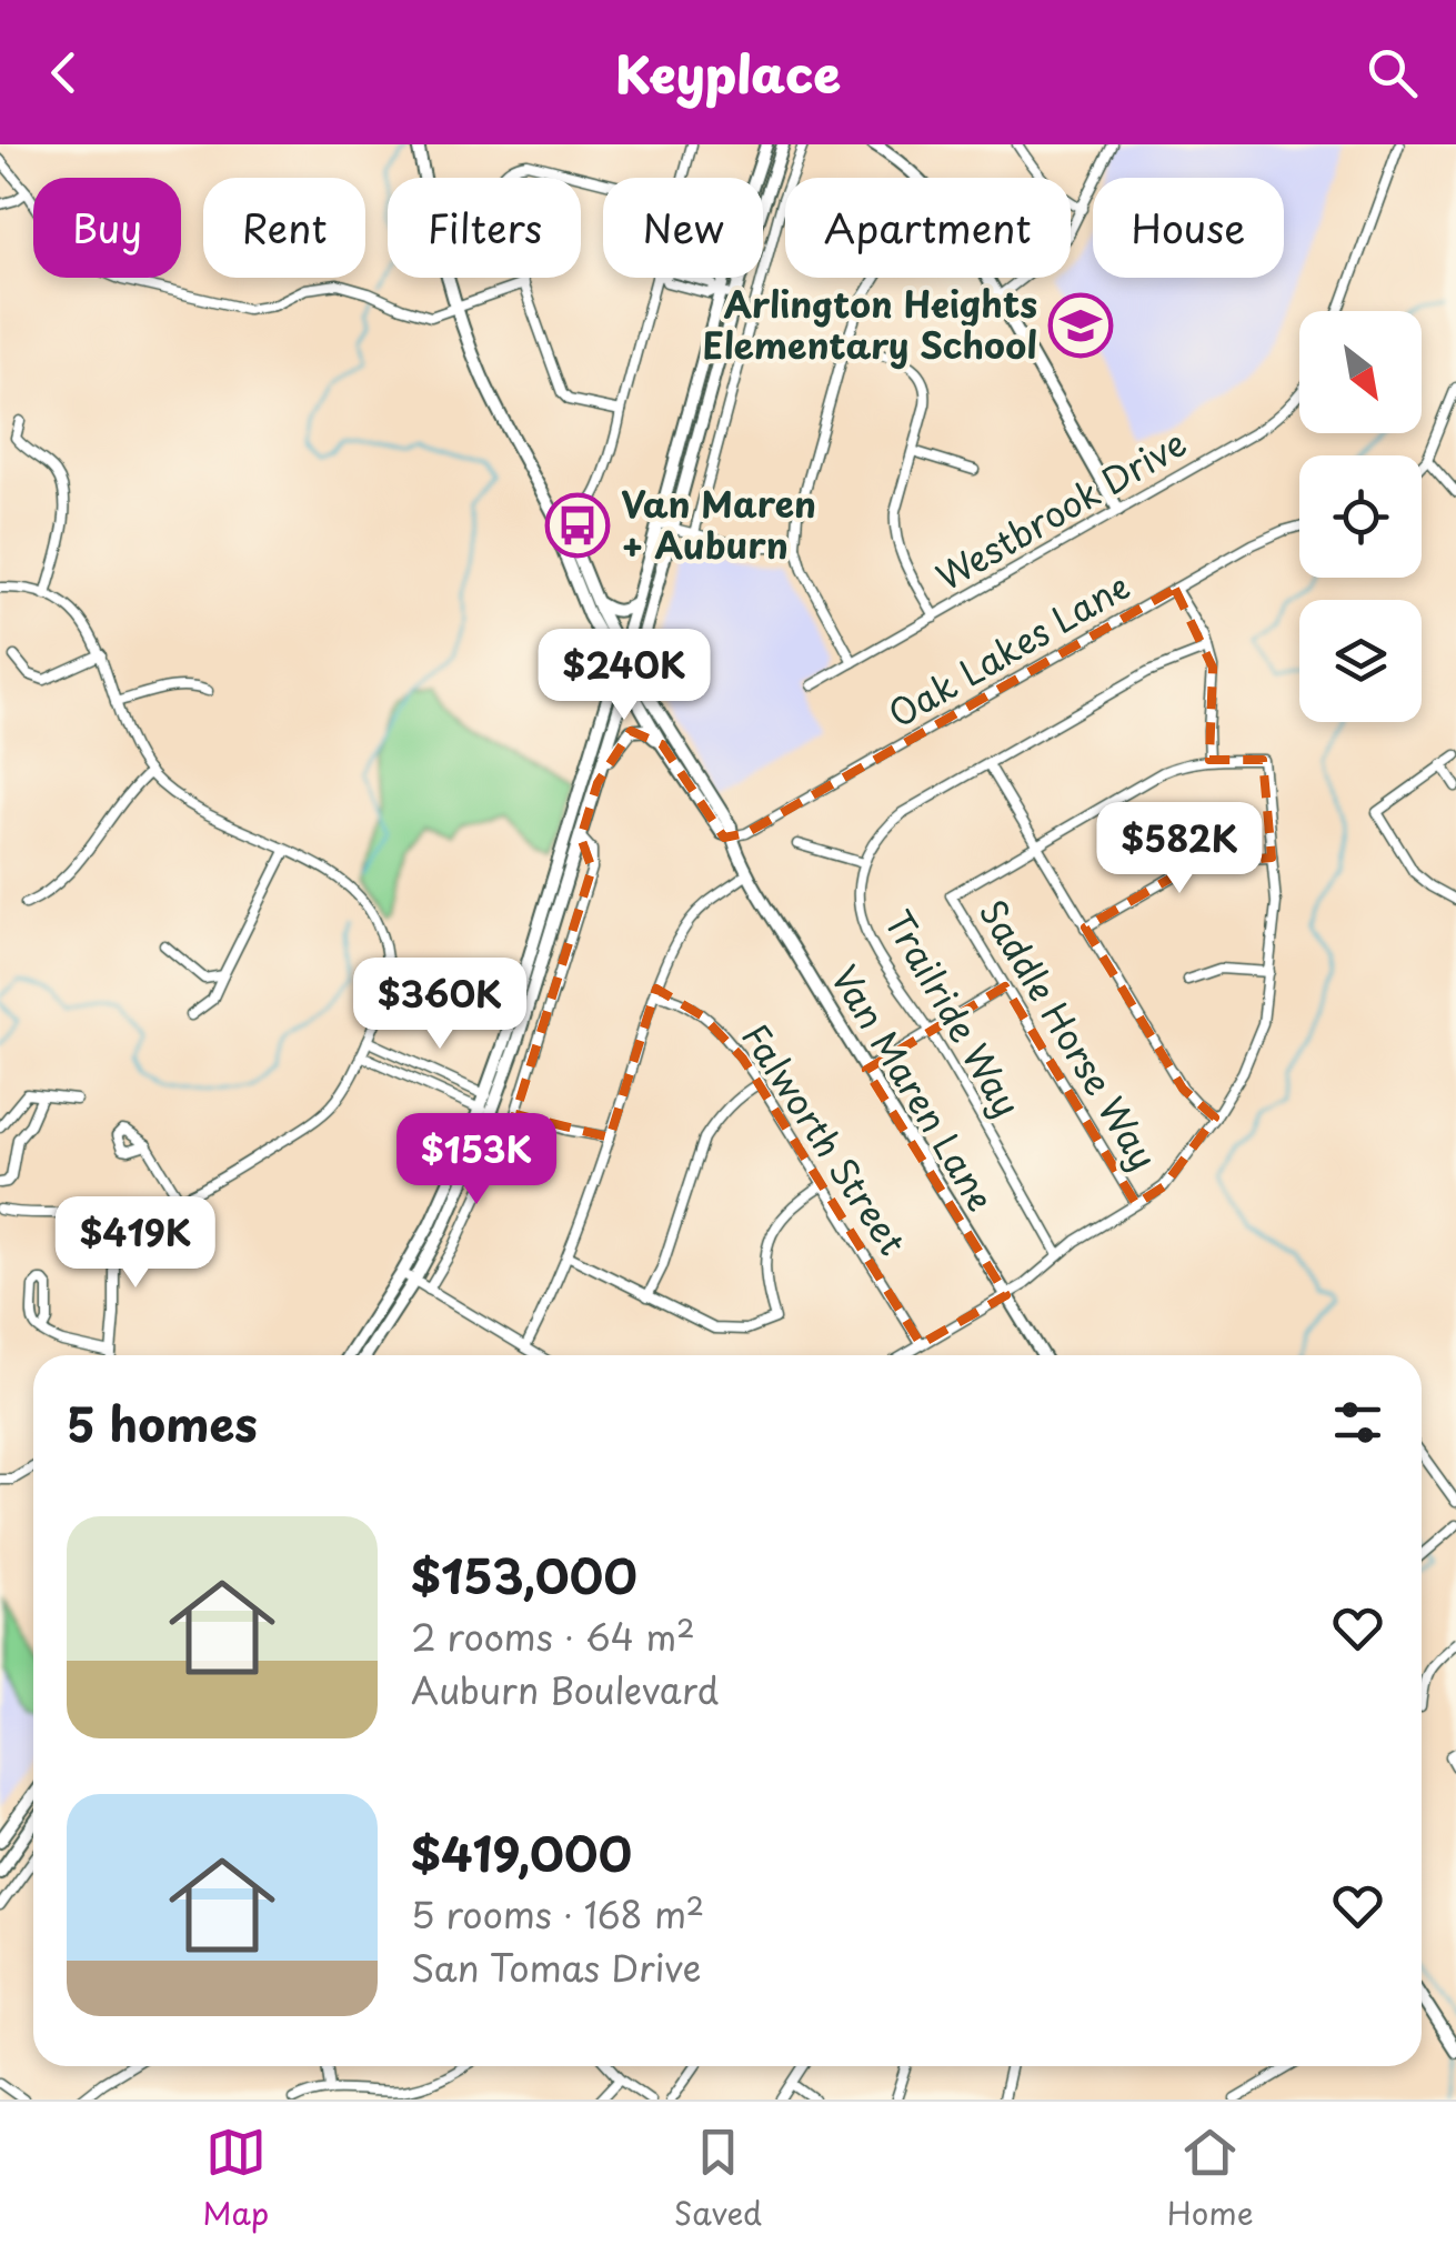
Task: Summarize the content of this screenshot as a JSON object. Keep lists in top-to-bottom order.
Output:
{
  "streets": {
    "main road": ["Van Maren Lane"],
    "street": [
      "Westbrook Drive",
      "Oak Lakes Lane",
      "Trailride Way",
      "Saddle Horse Way",
      "Falworth Street"
    ]
  },
  "crossings": [
    ["Oak Lakes Lane", "Van Maren Lane"]
  ],
  "places": {
    "school or university": ["Arlington Heights Elementary School"],
    "bus stop": ["Van Maren + Auburn"]
  },
  "north": "bottom right",
  "page": {
    "header": "Keyplace",
    "chip": [
      "Buy",
      "Rent",
      "Filters",
      "New",
      "Apartment",
      "House"
    ],
    "price": [
      "$240K",
      "$582K",
      "$360K",
      "$153K",
      "$419K"
    ],
    "heading": "5 homes",
    "list": [
      {
        "name": "$153,000",
        "note": "2 rooms · 64 m² · Auburn Boulevard"
      },
      {
        "name": "$419,000",
        "note": "5 rooms · 168 m² · San Tomas Drive"
      }
    ],
    "tabs": ["Map", "Saved", "Home"]
  }
}
